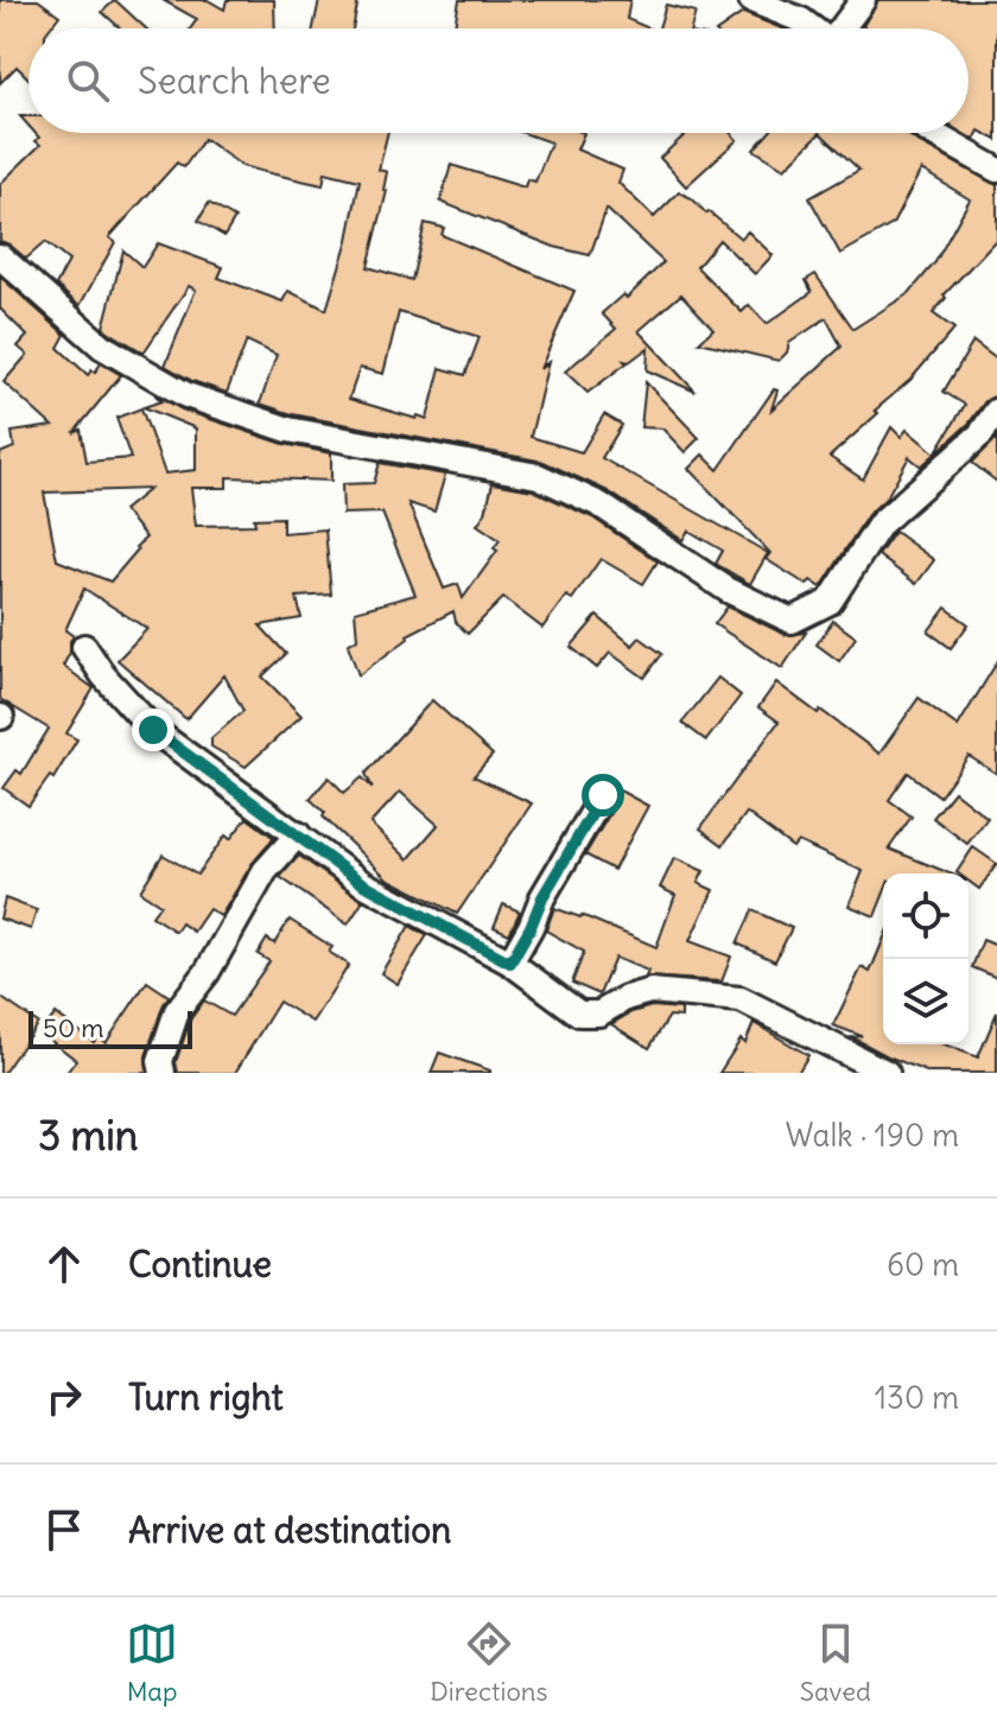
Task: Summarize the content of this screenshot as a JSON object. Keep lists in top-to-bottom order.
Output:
{
  "scale_bar": "50 m",
  "page": {
    "search": "Search here",
    "scale": "50 m",
    "heading": ["3 min", "Walk · 190 m"],
    "list": [
      ["Continue", "60 m"],
      ["Turn right", "130 m"],
      "Arrive at destination"
    ],
    "nav": ["Map", "Directions", "Saved"]
  }
}
